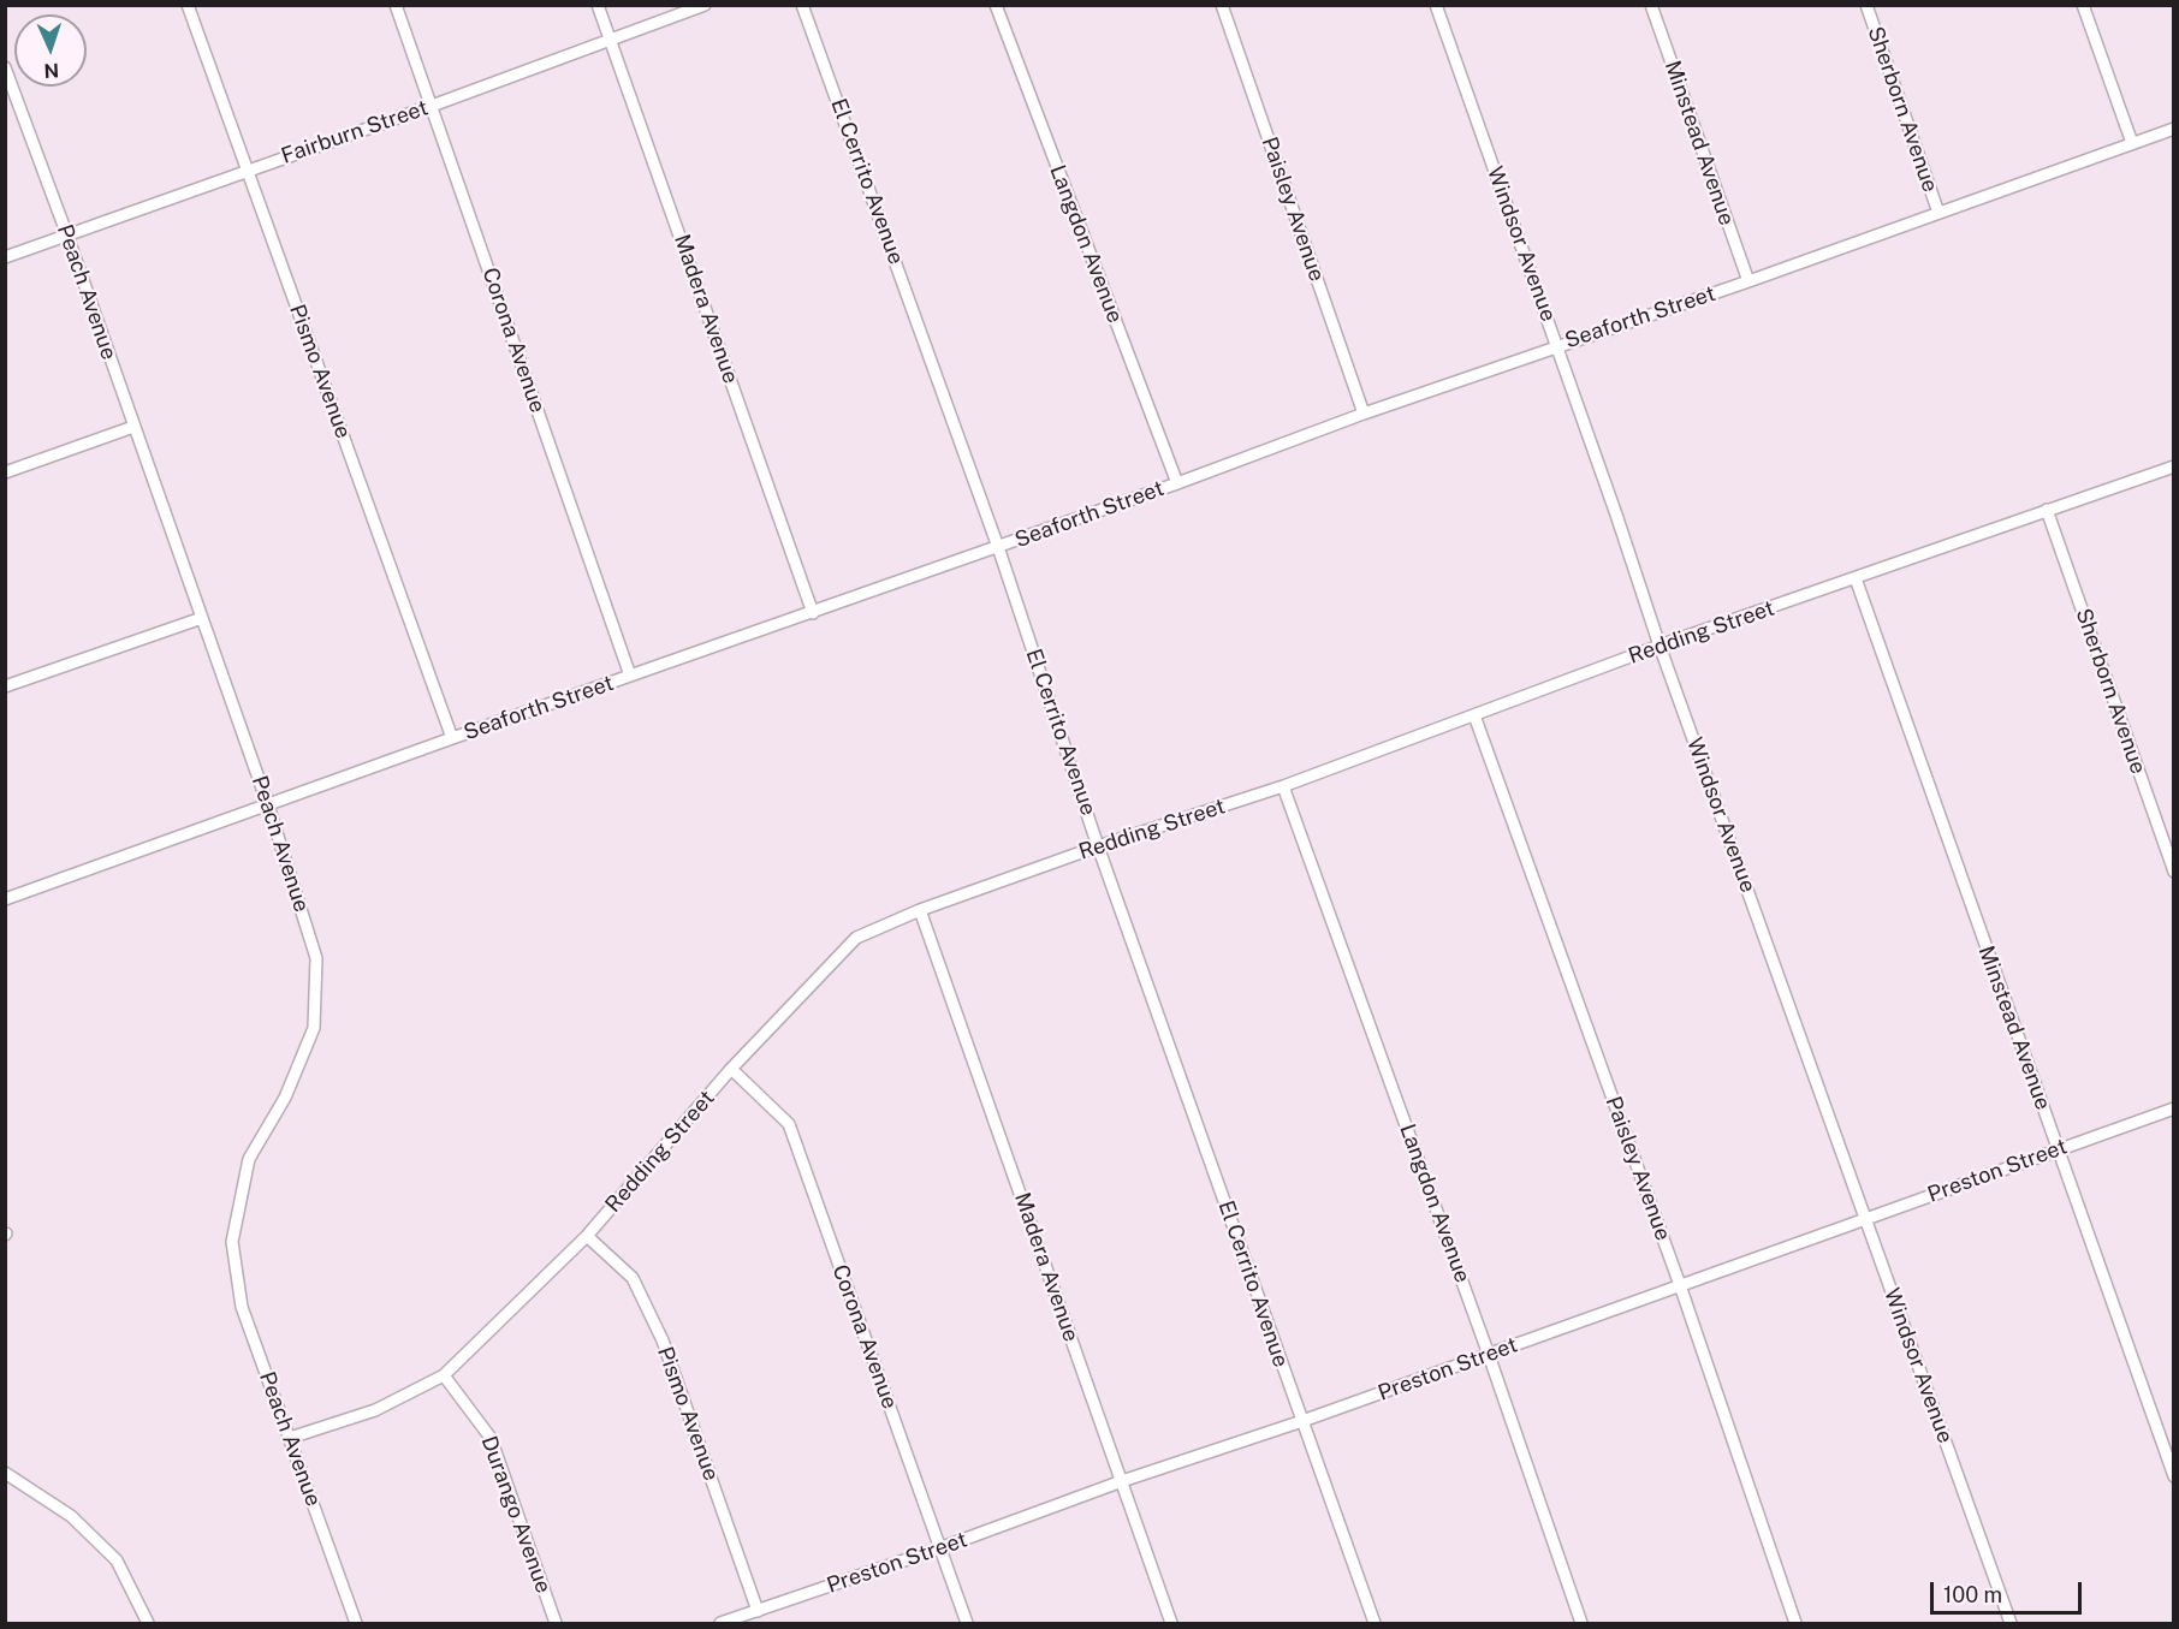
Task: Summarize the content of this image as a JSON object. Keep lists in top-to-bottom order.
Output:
{
  "streets": {
    "street": [
      "Sherborn Avenue",
      "Fairburn Street",
      "Minstead Avenue",
      "El Cerrito Avenue",
      "Paisley Avenue",
      "Langdon Avenue",
      "Windsor Avenue",
      "Peach Avenue",
      "Madera Avenue",
      "Seaforth Street",
      "Corona Avenue",
      "Pismo Avenue",
      "Redding Street",
      "Preston Street",
      "Durango Avenue"
    ]
  },
  "crossings": [
    ["Sherborn Avenue", "Seaforth Street"],
    ["Sherborn Avenue", "Redding Street"],
    ["Fairburn Street", "Peach Avenue"],
    ["Fairburn Street", "Madera Avenue"],
    ["Fairburn Street", "Corona Avenue"],
    ["Fairburn Street", "Pismo Avenue"],
    ["Minstead Avenue", "Seaforth Street"],
    ["Minstead Avenue", "Redding Street"],
    ["Minstead Avenue", "Preston Street"],
    ["El Cerrito Avenue", "Seaforth Street"],
    ["El Cerrito Avenue", "Redding Street"],
    ["El Cerrito Avenue", "Preston Street"],
    ["Paisley Avenue", "Seaforth Street"],
    ["Paisley Avenue", "Redding Street"],
    ["Paisley Avenue", "Preston Street"],
    ["Langdon Avenue", "Seaforth Street"],
    ["Langdon Avenue", "Redding Street"],
    ["Langdon Avenue", "Preston Street"],
    ["Windsor Avenue", "Seaforth Street"],
    ["Windsor Avenue", "Redding Street"],
    ["Windsor Avenue", "Preston Street"],
    ["Peach Avenue", "Seaforth Street"],
    ["Peach Avenue", "Redding Street"],
    ["Madera Avenue", "Seaforth Street"],
    ["Madera Avenue", "Redding Street"],
    ["Madera Avenue", "Preston Street"],
    ["Seaforth Street", "Corona Avenue"],
    ["Seaforth Street", "Pismo Avenue"],
    ["Corona Avenue", "Redding Street"],
    ["Corona Avenue", "Preston Street"],
    ["Pismo Avenue", "Redding Street"],
    ["Pismo Avenue", "Preston Street"],
    ["Redding Street", "Durango Avenue"]
  ],
  "scale_bar": "100 m",
  "north": "bottom"
}
